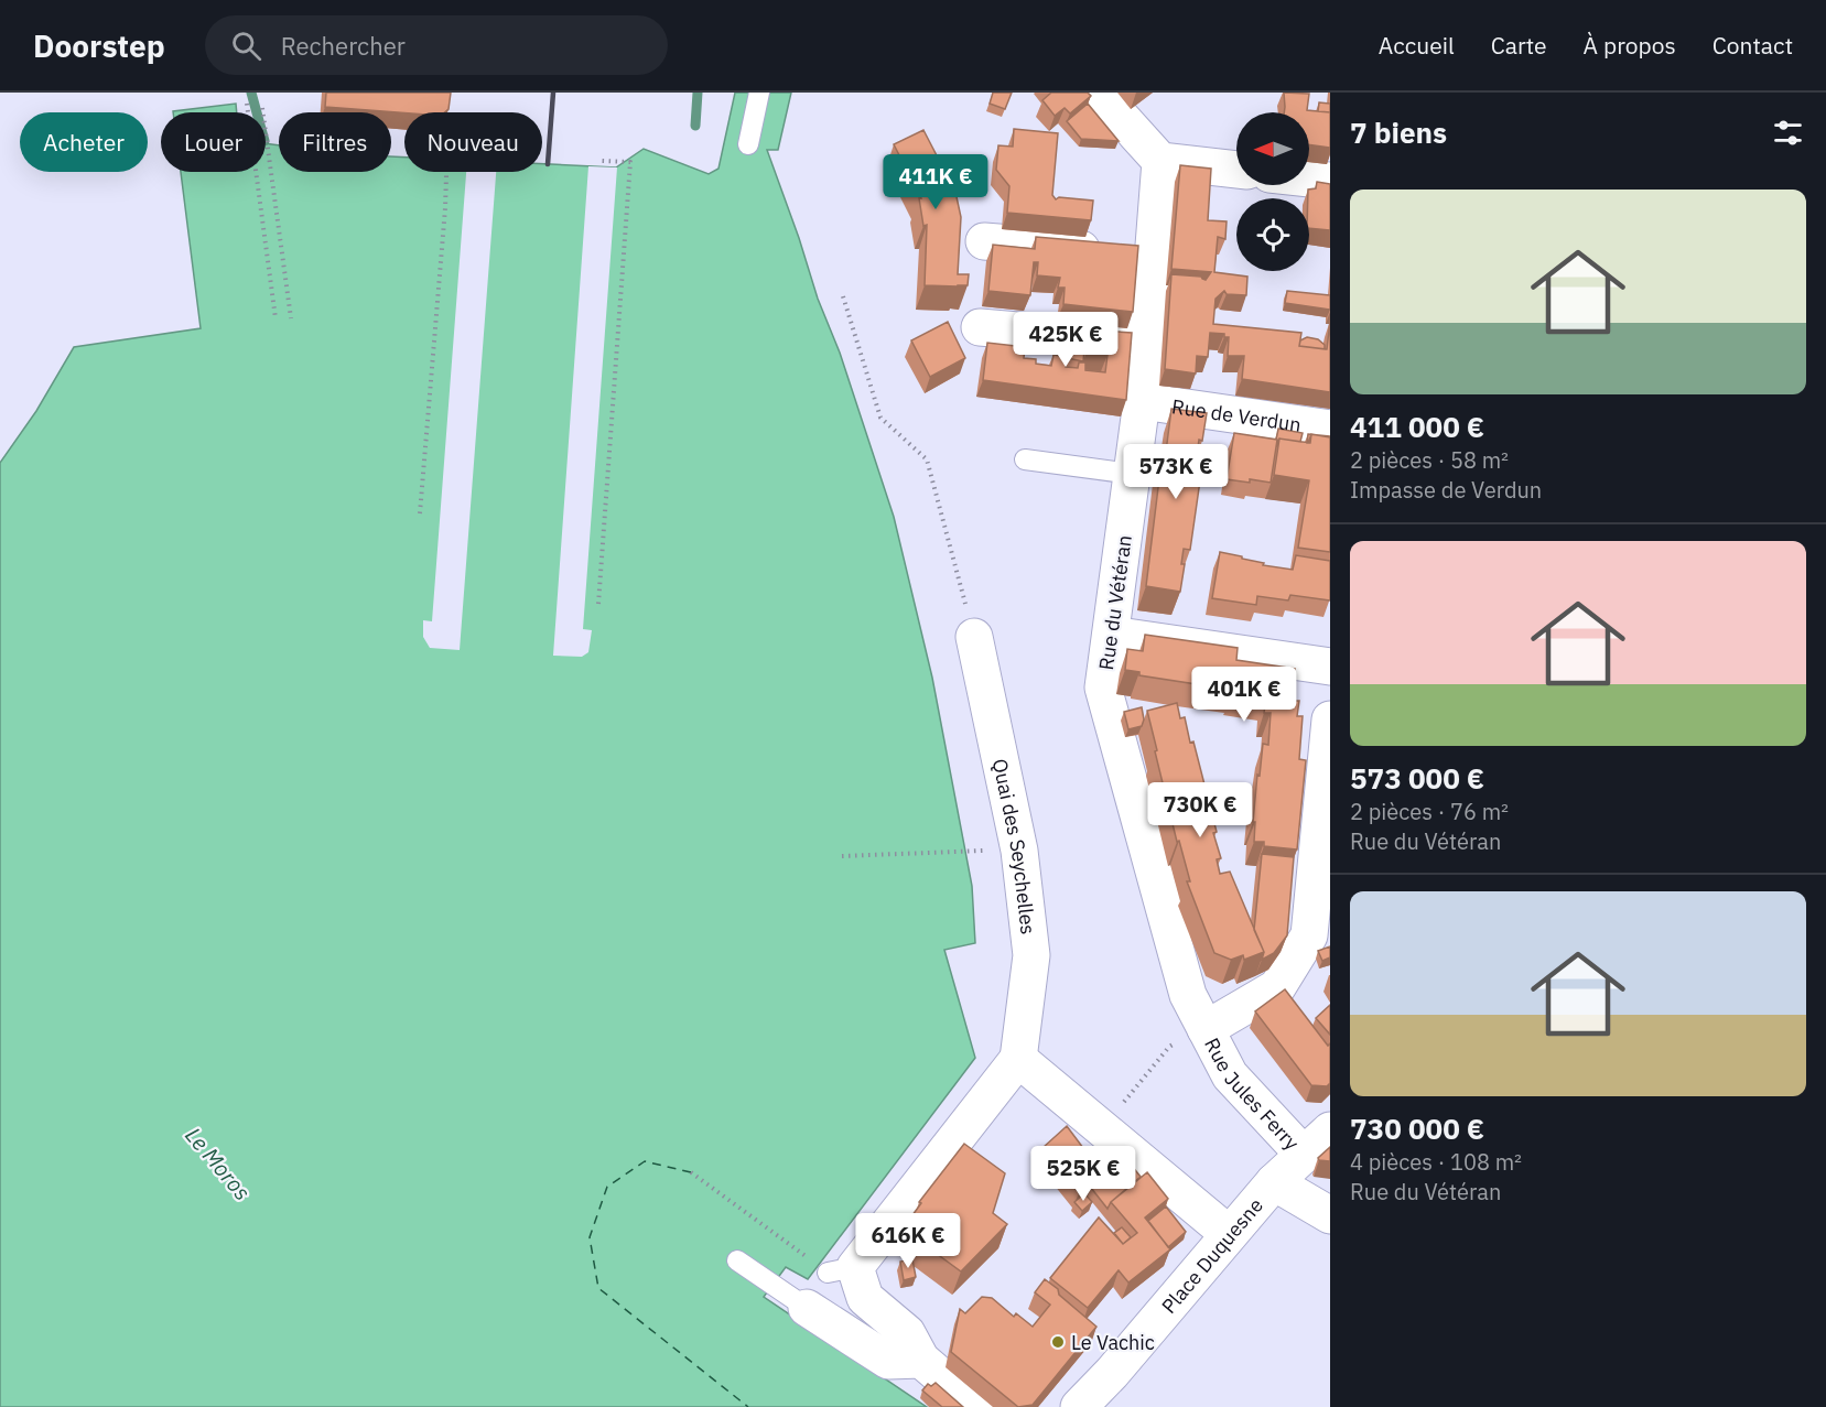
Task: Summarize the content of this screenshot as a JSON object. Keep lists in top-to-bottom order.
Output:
{
  "streets": {
    "street": [
      "Rue de Verdun",
      "Rue du Vétéran",
      "Quai des Seychelles",
      "Rue Jules Ferry",
      "Place Duquesne"
    ]
  },
  "crossings": [
    ["Rue de Verdun", "Rue du Vétéran"],
    ["Rue du Vétéran", "Rue Jules Ferry"]
  ],
  "water": ["Le Moros"],
  "places": ["Le Vachic"],
  "north": "left",
  "page": {
    "header": "Doorstep",
    "search": "Rechercher",
    "nav": [
      "Accueil",
      "Carte",
      "À propos",
      "Contact"
    ],
    "heading": "7 biens",
    "chip": [
      "Acheter",
      "Louer",
      "Filtres",
      "Nouveau"
    ],
    "price": [
      "411K €",
      "425K €",
      "573K €",
      "401K €",
      "730K €",
      "525K €",
      "616K €"
    ],
    "list": [
      {
        "name": "411 000 €",
        "note": "2 pièces · 58 m² · Impasse de Verdun"
      },
      {
        "name": "573 000 €",
        "note": "2 pièces · 76 m² · Rue du Vétéran"
      },
      {
        "name": "730 000 €",
        "note": "4 pièces · 108 m² · Rue du Vétéran"
      }
    ]
  }
}
